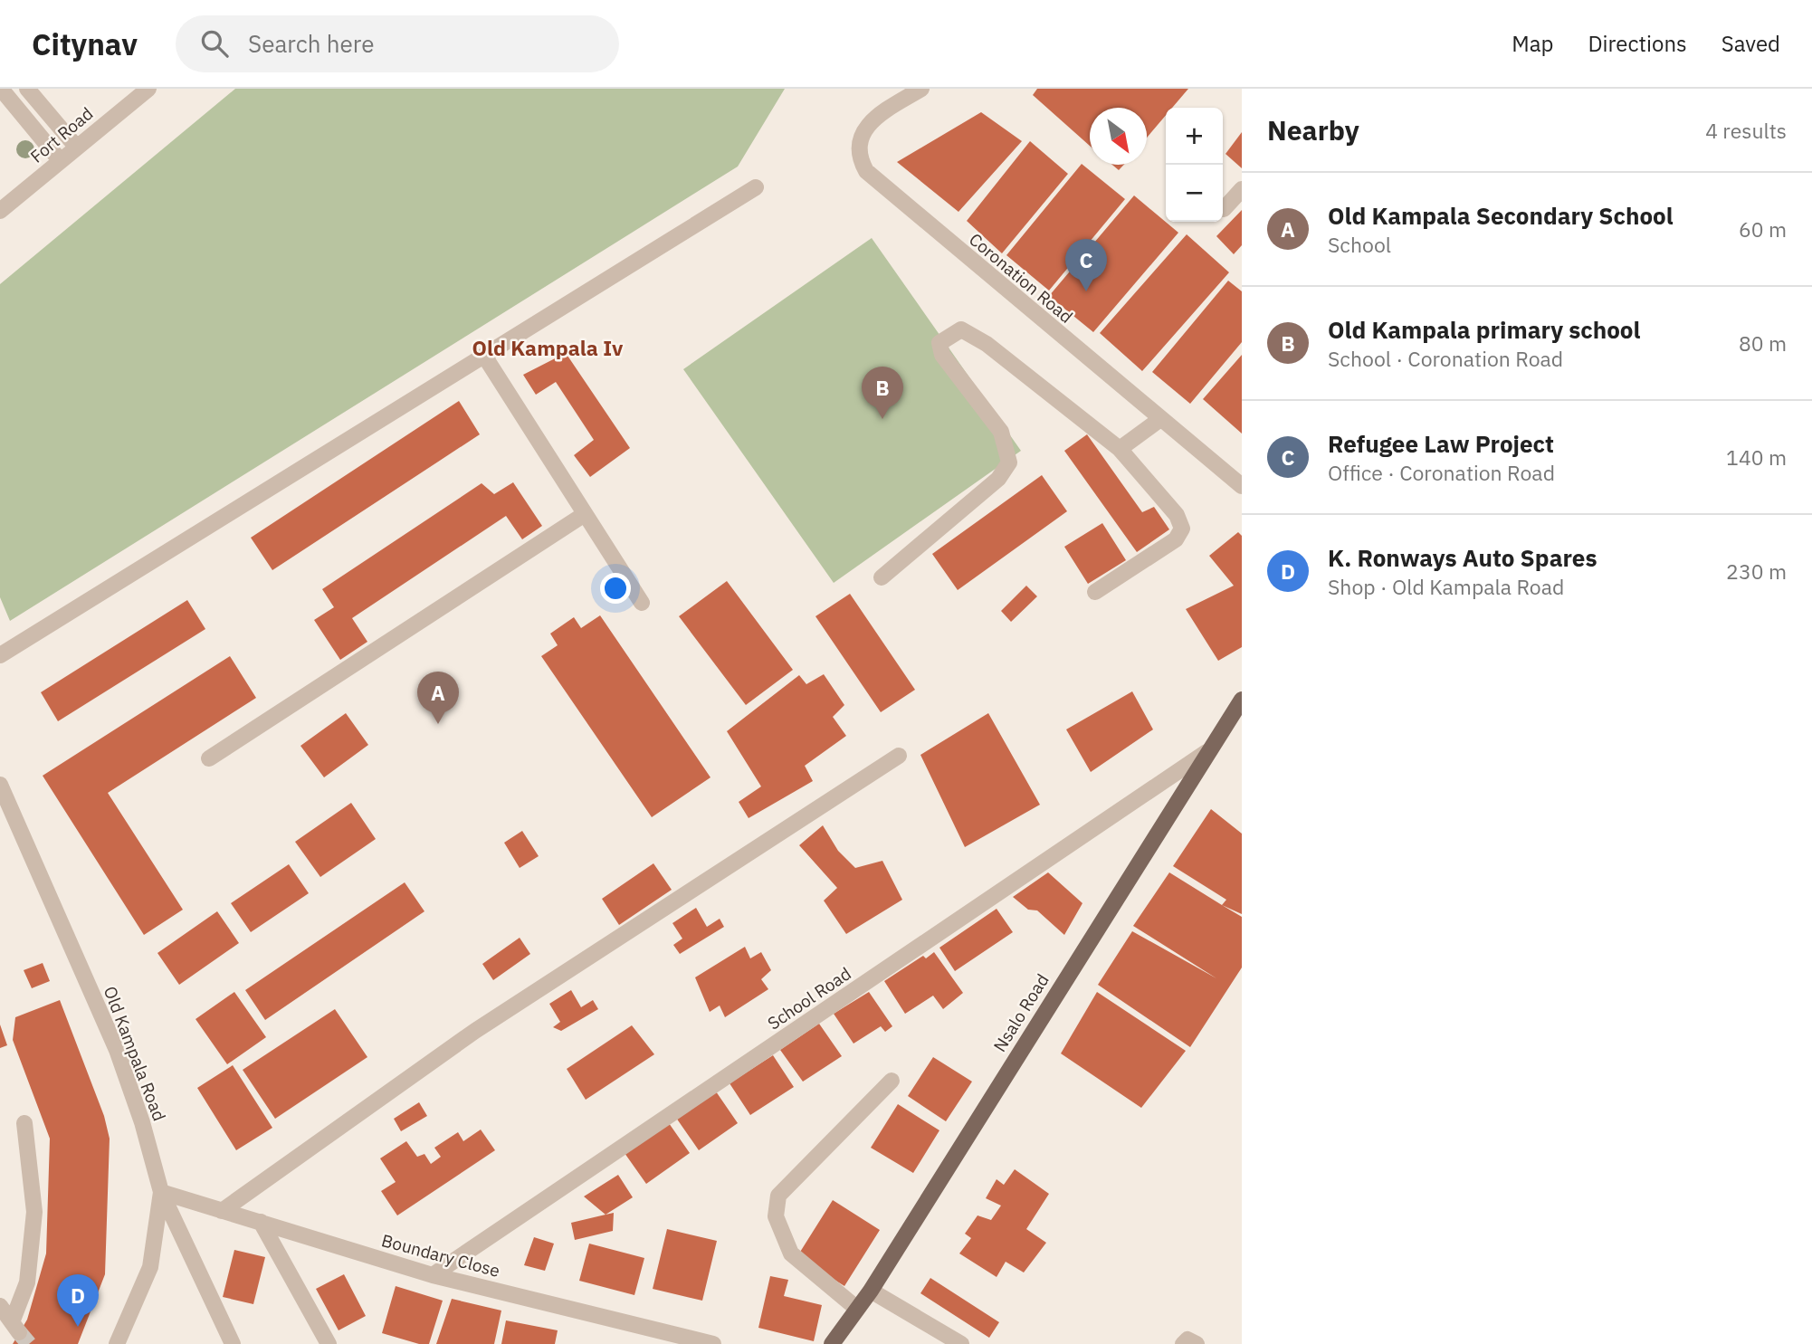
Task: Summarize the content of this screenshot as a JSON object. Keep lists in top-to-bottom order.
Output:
{
  "streets": {
    "main road": ["Nsalo Road"],
    "street": [
      "Fort Road",
      "Coronation Road",
      "School Road",
      "Old Kampala Road",
      "Boundary Close"
    ]
  },
  "crossings": [
    ["School Road", "Nsalo Road"],
    ["School Road", "Boundary Close"],
    ["Old Kampala Road", "Boundary Close"]
  ],
  "districts": ["Old Kampala Iv"],
  "north": "bottom right",
  "page": {
    "header": "Citynav",
    "search": "Search here",
    "nav": ["Map", "Directions", "Saved"],
    "heading": ["Nearby", "4 results"],
    "map_buttons": ["+", "−"],
    "list": [
      {
        "mark": "A",
        "name": "Old Kampala Secondary School",
        "note": "School",
        "value": "60 m"
      },
      {
        "mark": "B",
        "name": "Old Kampala primary school",
        "note": "School · Coronation Road",
        "value": "80 m"
      },
      {
        "mark": "C",
        "name": "Refugee Law Project",
        "note": "Office · Coronation Road",
        "value": "140 m"
      },
      {
        "mark": "D",
        "name": "K. Ronways Auto Spares",
        "note": "Shop · Old Kampala Road",
        "value": "230 m"
      }
    ],
    "pins": [
      "C",
      "B",
      "A",
      "D"
    ]
  }
}
